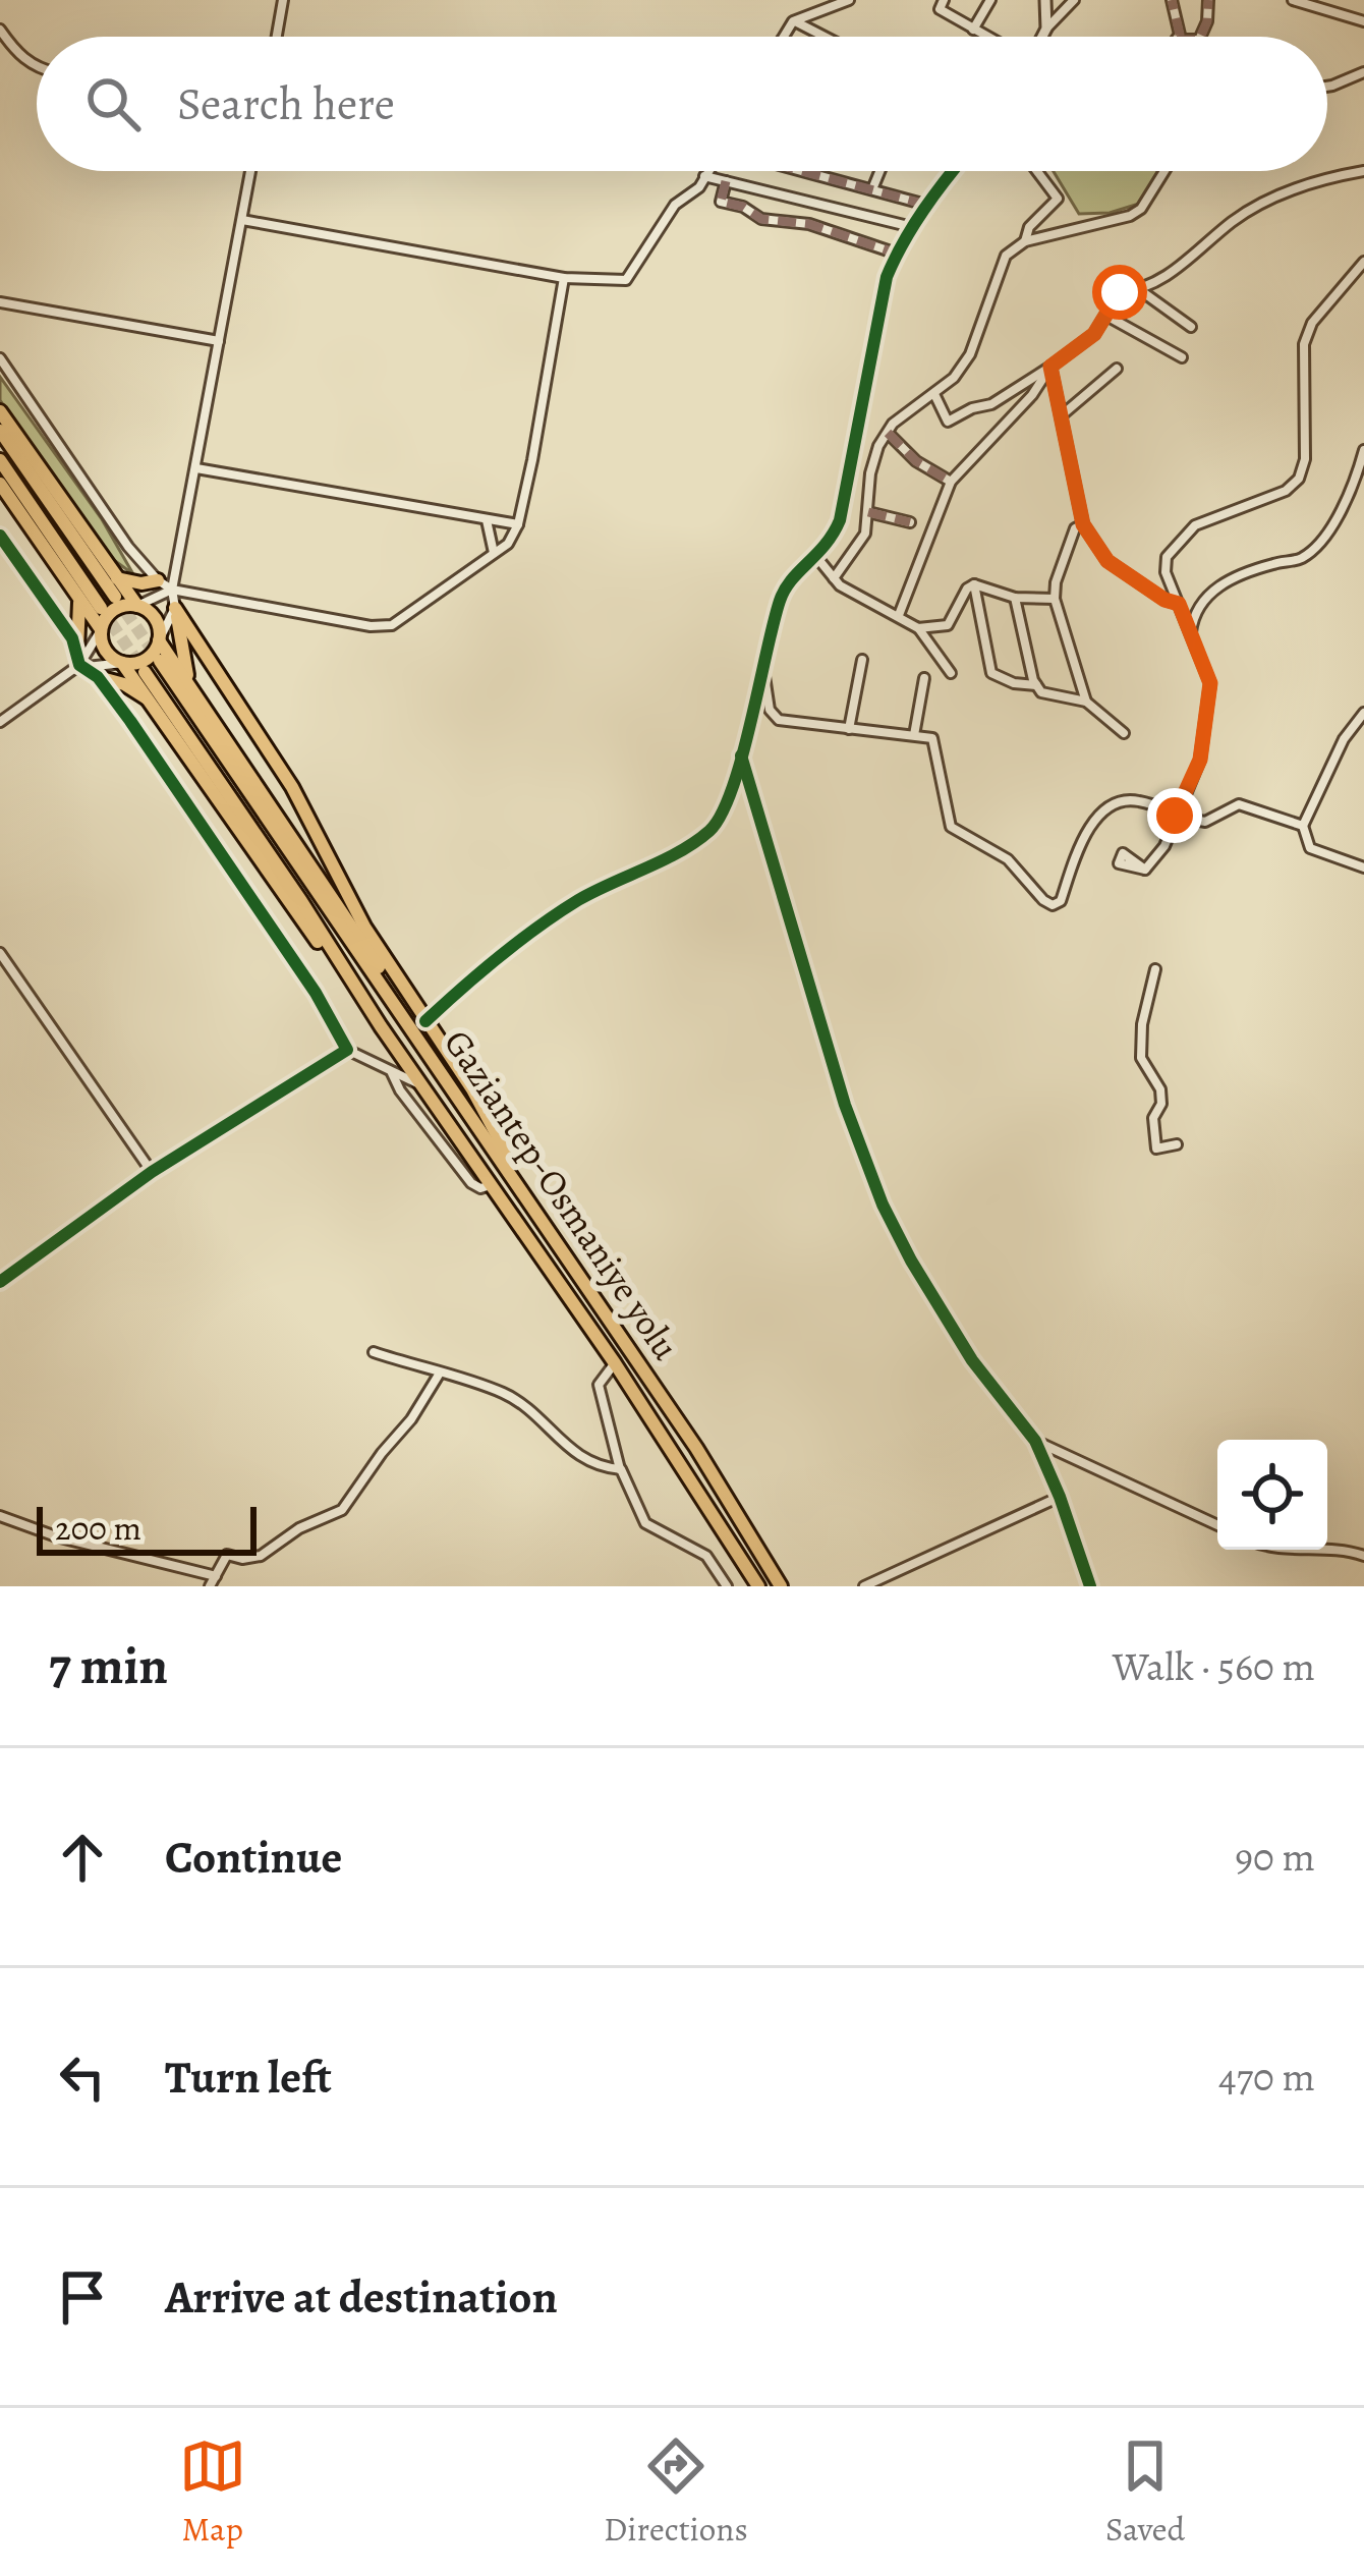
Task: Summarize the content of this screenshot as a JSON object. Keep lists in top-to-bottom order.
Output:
{
  "streets": {
    "highway": ["Gaziantep-Osmaniye yolu"]
  },
  "scale_bar": "200 m",
  "page": {
    "search": "Search here",
    "scale": "200 m",
    "heading": ["7 min", "Walk · 560 m"],
    "list": [
      ["Continue", "90 m"],
      ["Turn left", "470 m"],
      "Arrive at destination"
    ],
    "nav": ["Map", "Directions", "Saved"]
  }
}
